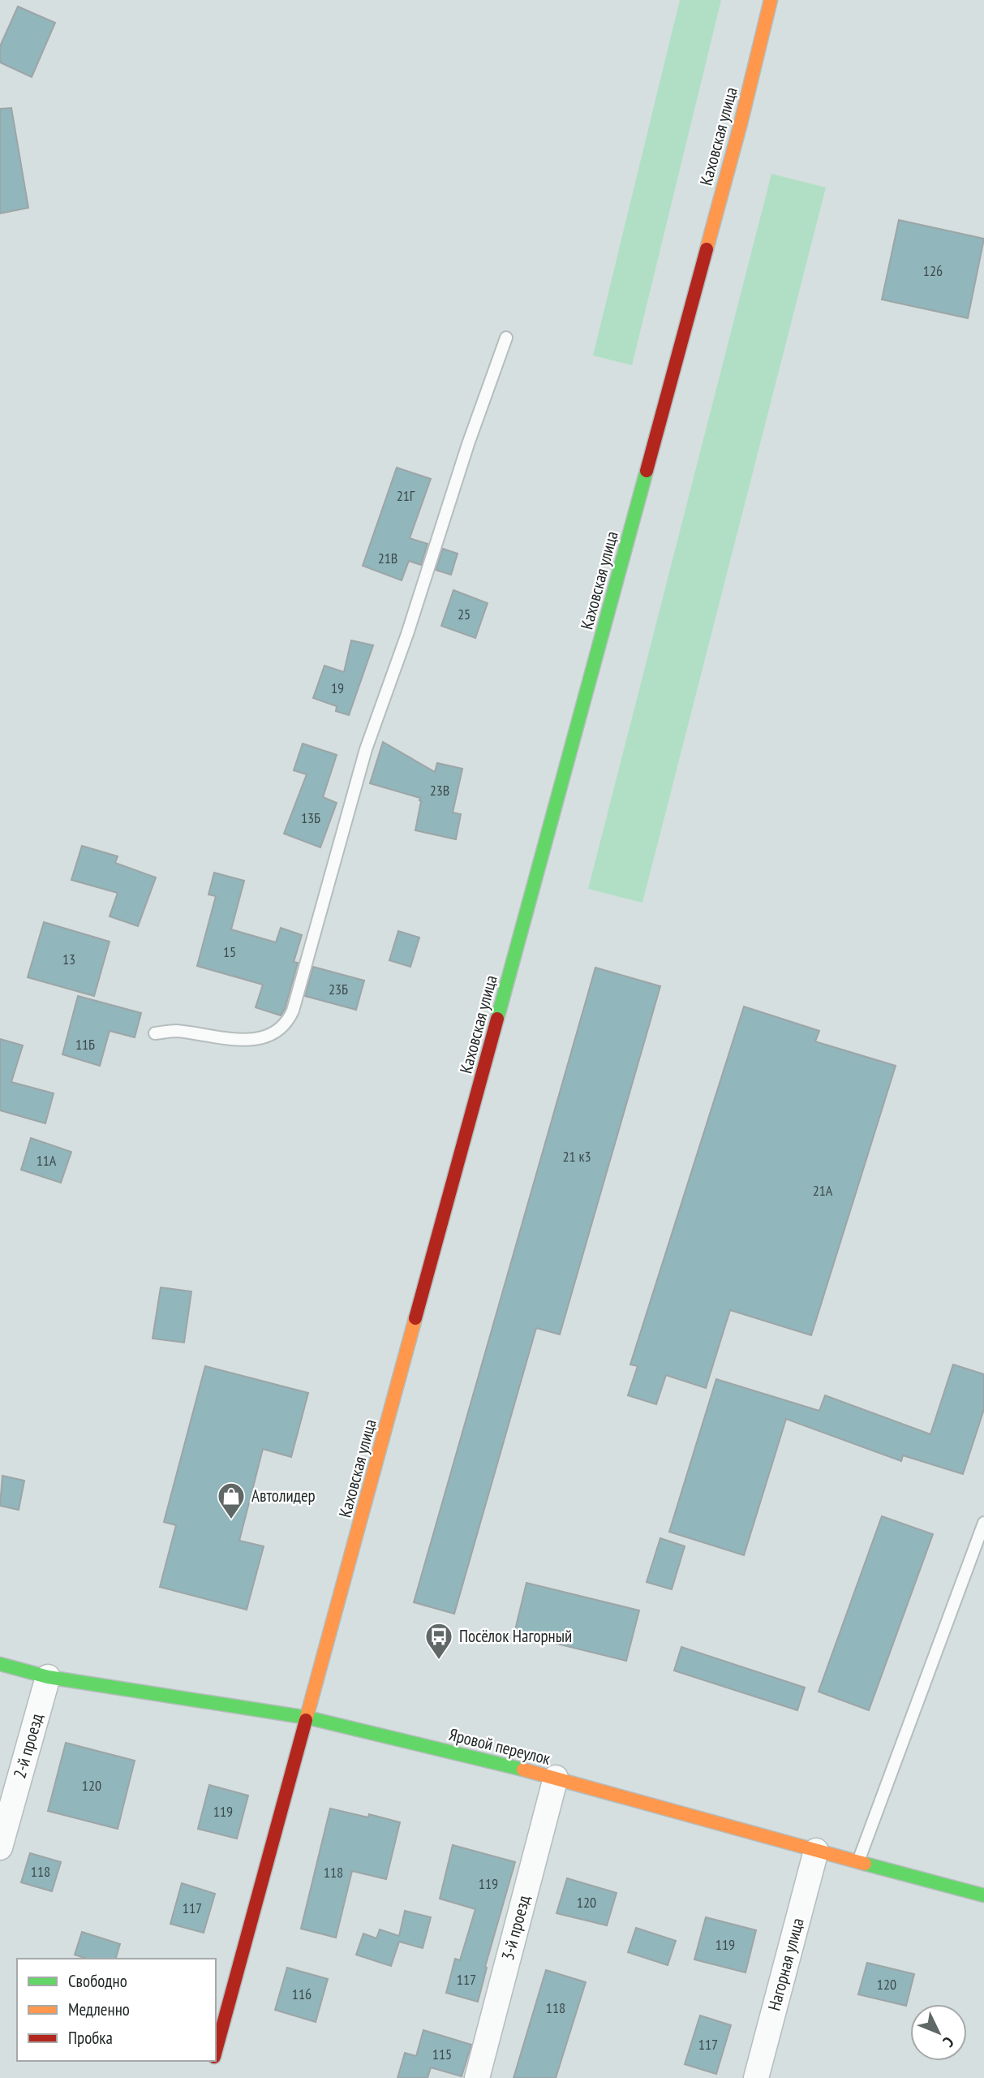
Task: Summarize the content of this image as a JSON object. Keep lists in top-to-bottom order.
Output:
{
  "streets": {
    "main road": ["Каховская улица", "Яровой переулок"],
    "street": ["2-й проезд", "3-й проезд", "Нагорная улица"]
  },
  "crossings": [
    ["Каховская улица", "Яровой переулок"],
    ["2-й проезд", "Яровой переулок"],
    ["Яровой переулок", "3-й проезд"],
    ["Яровой переулок", "Нагорная улица"]
  ],
  "places": {
    "shop": ["Автолидер"],
    "bus stop": ["Посёлок Нагорный"]
  },
  "house_numbers": [
    "126",
    "21Г",
    "21В",
    "25",
    "19",
    "23В",
    "13Б",
    "15",
    "13",
    "23Б",
    "11Б",
    "21 к3",
    "11А",
    "21А",
    "120",
    "119",
    "118",
    "118",
    "119",
    "120",
    "117",
    "119",
    "117",
    "120",
    "116",
    "118",
    "117",
    "115"
  ],
  "legend": ["Свободно", "Медленно", "Пробка"],
  "north": "bottom right"
}
